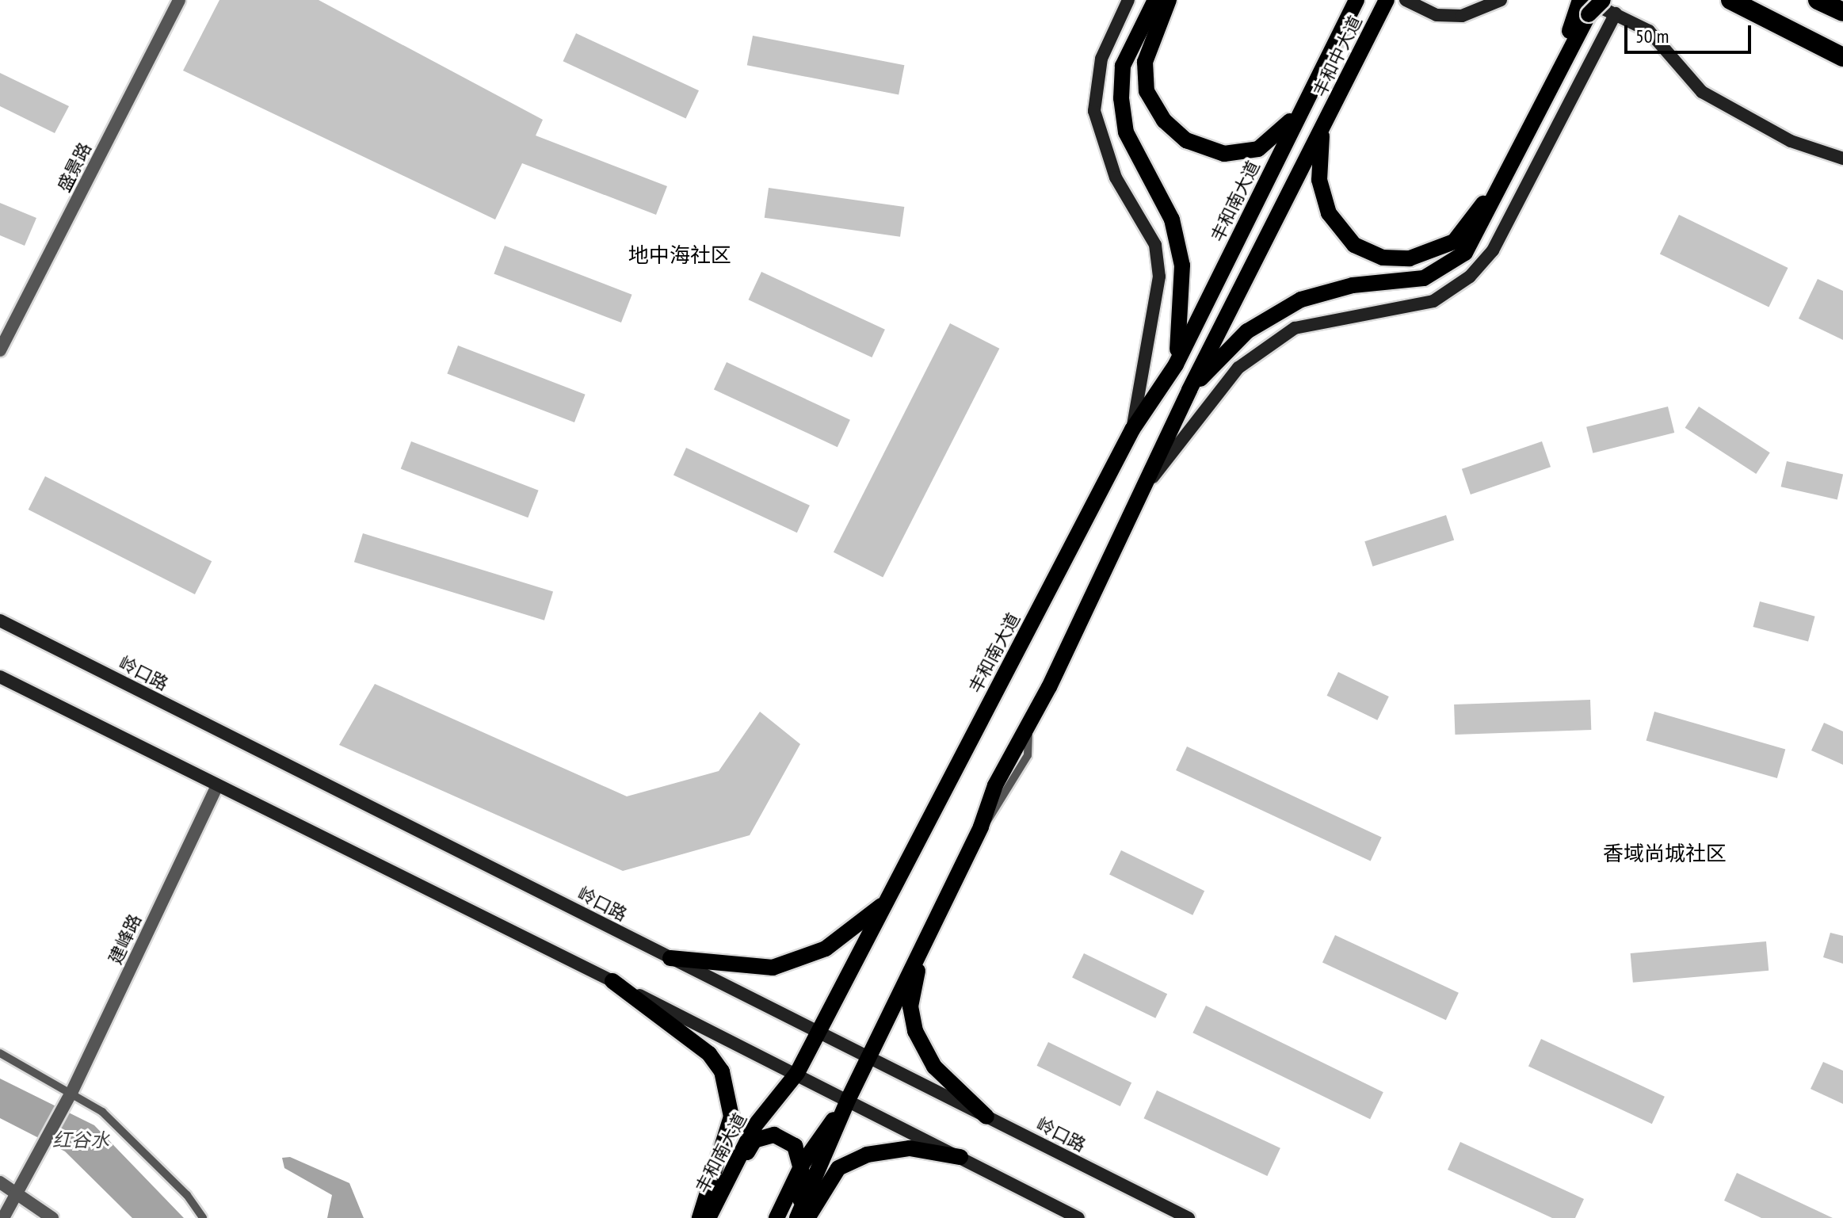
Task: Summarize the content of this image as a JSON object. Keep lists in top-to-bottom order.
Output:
{
  "streets": {
    "main road": ["丰和中大道", "丰和南大道"],
    "street": ["盛景路", "岭口路", "建峰路"]
  },
  "crossings": [
    ["丰和中大道", "丰和南大道"],
    ["丰和南大道", "岭口路"]
  ],
  "districts": ["地中海社区", "香域尚城社区"],
  "water": ["红谷水"],
  "scale_bar": "50 m"
}
